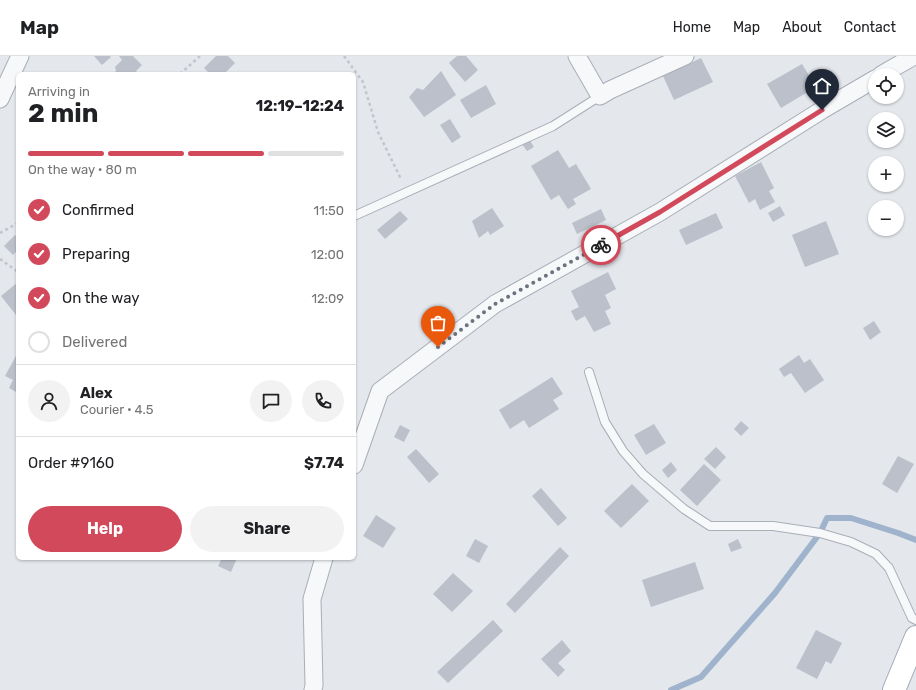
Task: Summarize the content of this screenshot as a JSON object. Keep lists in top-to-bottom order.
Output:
{
  "page": {
    "header": "Map",
    "nav": [
      "Home",
      "Map",
      "About",
      "Contact"
    ],
    "map_buttons": ["+", "−"],
    "heading": ["2 min", "Arriving in", "12:19–12:24"],
    "panel": [
      "Alex",
      "Courier · 4.5",
      "Order #9160",
      "$7.74"
    ],
    "bar": "On the way · 80 m",
    "list": [
      ["Confirmed", "11:50"],
      ["Preparing", "12:00"],
      ["On the way", "12:09"],
      "Delivered"
    ],
    "buttons": ["Help", "Share"]
  }
}
